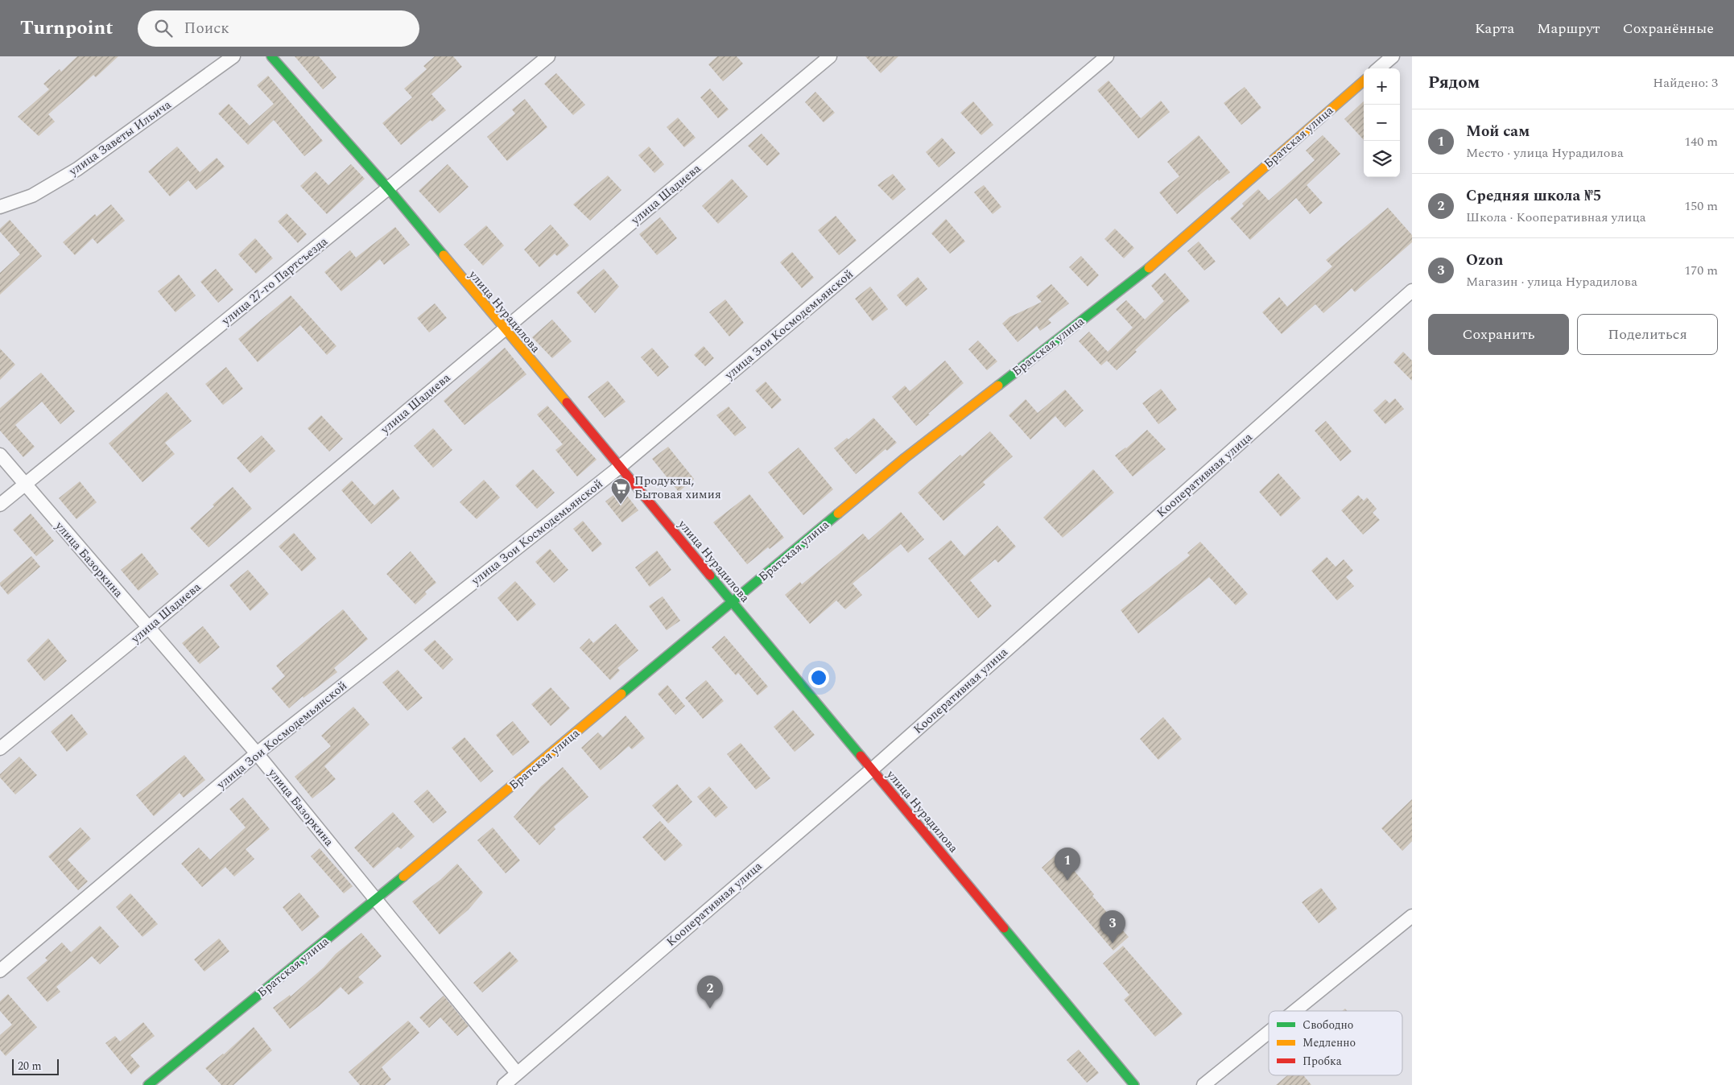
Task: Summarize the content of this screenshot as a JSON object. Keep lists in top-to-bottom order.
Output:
{
  "streets": {
    "street": [
      "Братская улица",
      "улица Заветы Ильича",
      "улица Шадиева",
      "улица 27-го Партсъезда",
      "улица Нурадилова",
      "улица Зои Космодемьянской",
      "Кооперативная улица",
      "улица Базоркина"
    ]
  },
  "crossings": [
    ["Братская улица", "улица Нурадилова"],
    ["Братская улица", "улица Базоркина"],
    ["улица Шадиева", "улица Нурадилова"],
    ["улица Шадиева", "улица Базоркина"],
    ["улица 27-го Партсъезда", "улица Нурадилова"],
    ["улица 27-го Партсъезда", "улица Базоркина"],
    ["улица Нурадилова", "улица Зои Космодемьянской"],
    ["улица Нурадилова", "Кооперативная улица"],
    ["улица Зои Космодемьянской", "улица Базоркина"],
    ["Кооперативная улица", "улица Базоркина"]
  ],
  "places": {
    "supermarket": ["Продукты, Бытовая химия"]
  },
  "legend": ["Свободно", "Медленно", "Пробка"],
  "scale_bar": "20 m",
  "page": {
    "header": "Turnpoint",
    "search": "Поиск",
    "nav": ["Карта", "Маршрут", "Сохранённые"],
    "heading": ["Рядом", "Найдено: 3"],
    "map_buttons": ["+", "−"],
    "list": [
      {
        "mark": "1",
        "name": "Мой сам",
        "note": "Место · улица Нурадилова",
        "value": "140 m"
      },
      {
        "mark": "2",
        "name": "Средняя школа №5",
        "note": "Школа · Кооперативная улица",
        "value": "150 m"
      },
      {
        "mark": "3",
        "name": "Ozon",
        "note": "Магазин · улица Нурадилова",
        "value": "170 m"
      }
    ],
    "buttons": ["Сохранить", "Поделиться"],
    "pins": ["1", "3", "2"],
    "scale": "20 m"
  }
}
